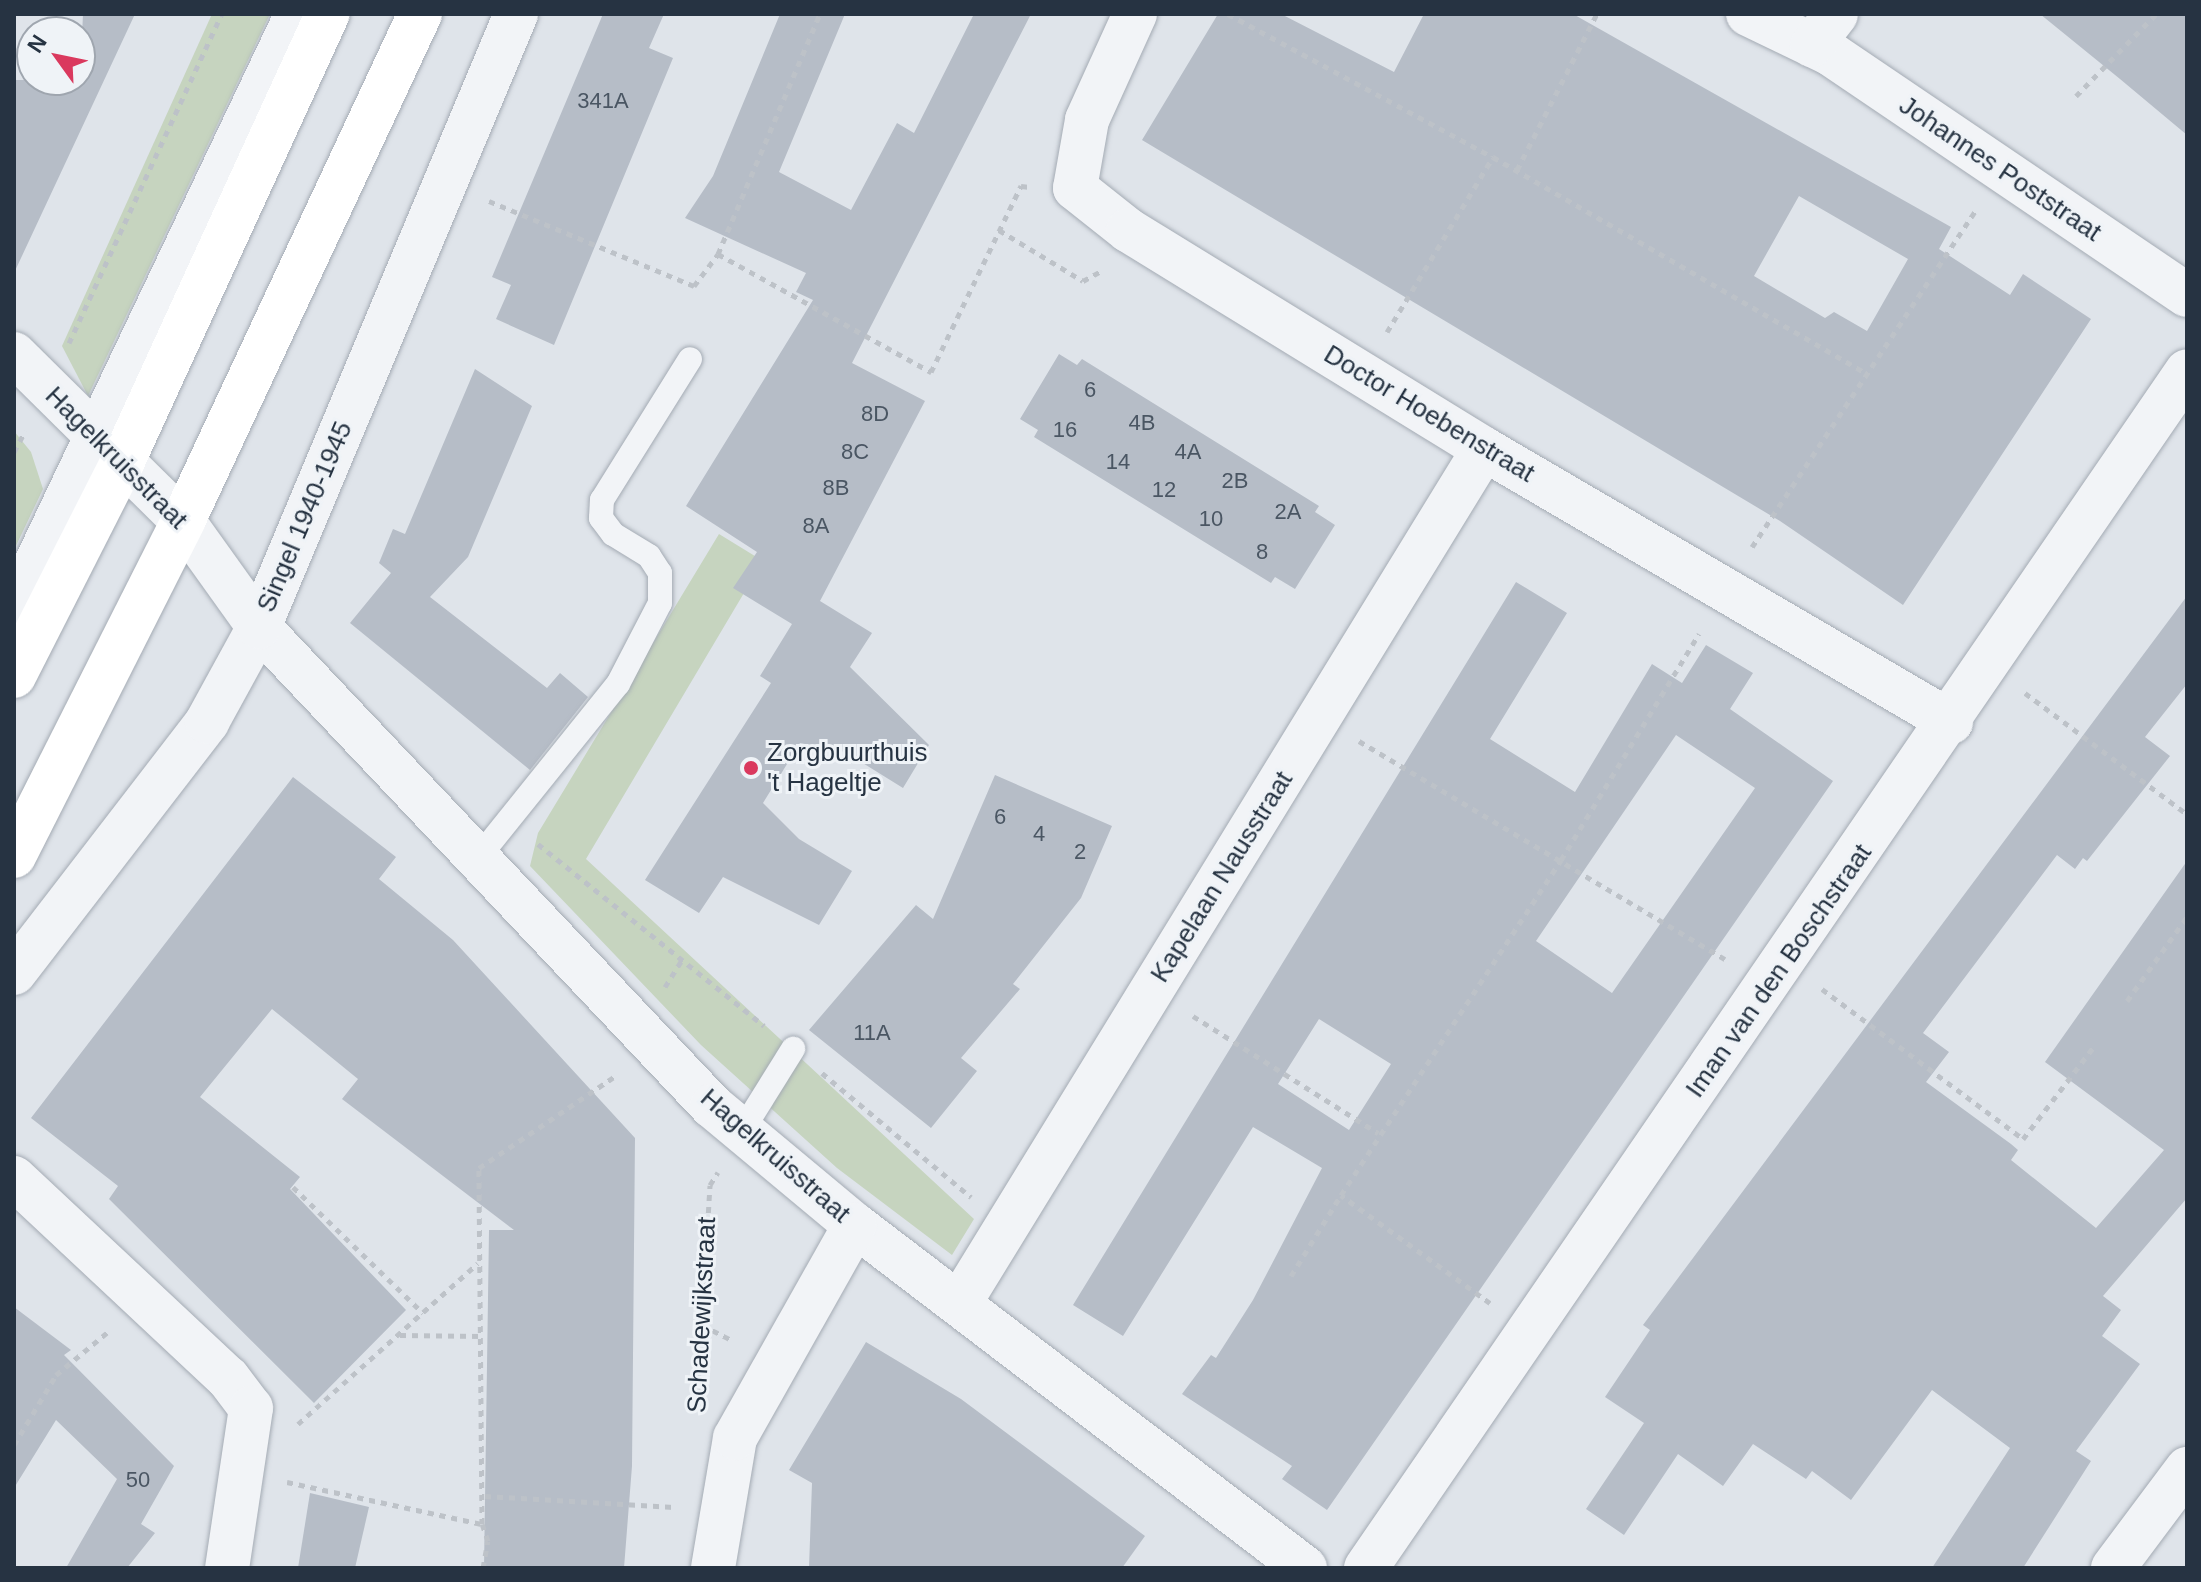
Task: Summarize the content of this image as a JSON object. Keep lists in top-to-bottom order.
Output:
{
  "streets": {
    "street": [
      "Johannes Poststraat",
      "Doctor Hoebenstraat",
      "Hagelkruisstraat",
      "Singel 1940-1945",
      "Kapelaan Nausstraat",
      "Iman van den Boschstraat",
      "Schadewijkstraat"
    ]
  },
  "crossings": [
    ["Doctor Hoebenstraat", "Kapelaan Nausstraat"],
    ["Doctor Hoebenstraat", "Iman van den Boschstraat"],
    ["Hagelkruisstraat", "Singel 1940-1945"],
    ["Hagelkruisstraat", "Kapelaan Nausstraat"],
    ["Hagelkruisstraat", "Schadewijkstraat"]
  ],
  "places": ["Zorgbuurthuis 't Hageltje"],
  "house_numbers": [
    "341A",
    "6",
    "8D",
    "4B",
    "16",
    "8C",
    "4A",
    "14",
    "2B",
    "8B",
    "12",
    "2A",
    "10",
    "8A",
    "8",
    "6",
    "4",
    "2",
    "11A",
    "50"
  ],
  "north": "top left"
}
